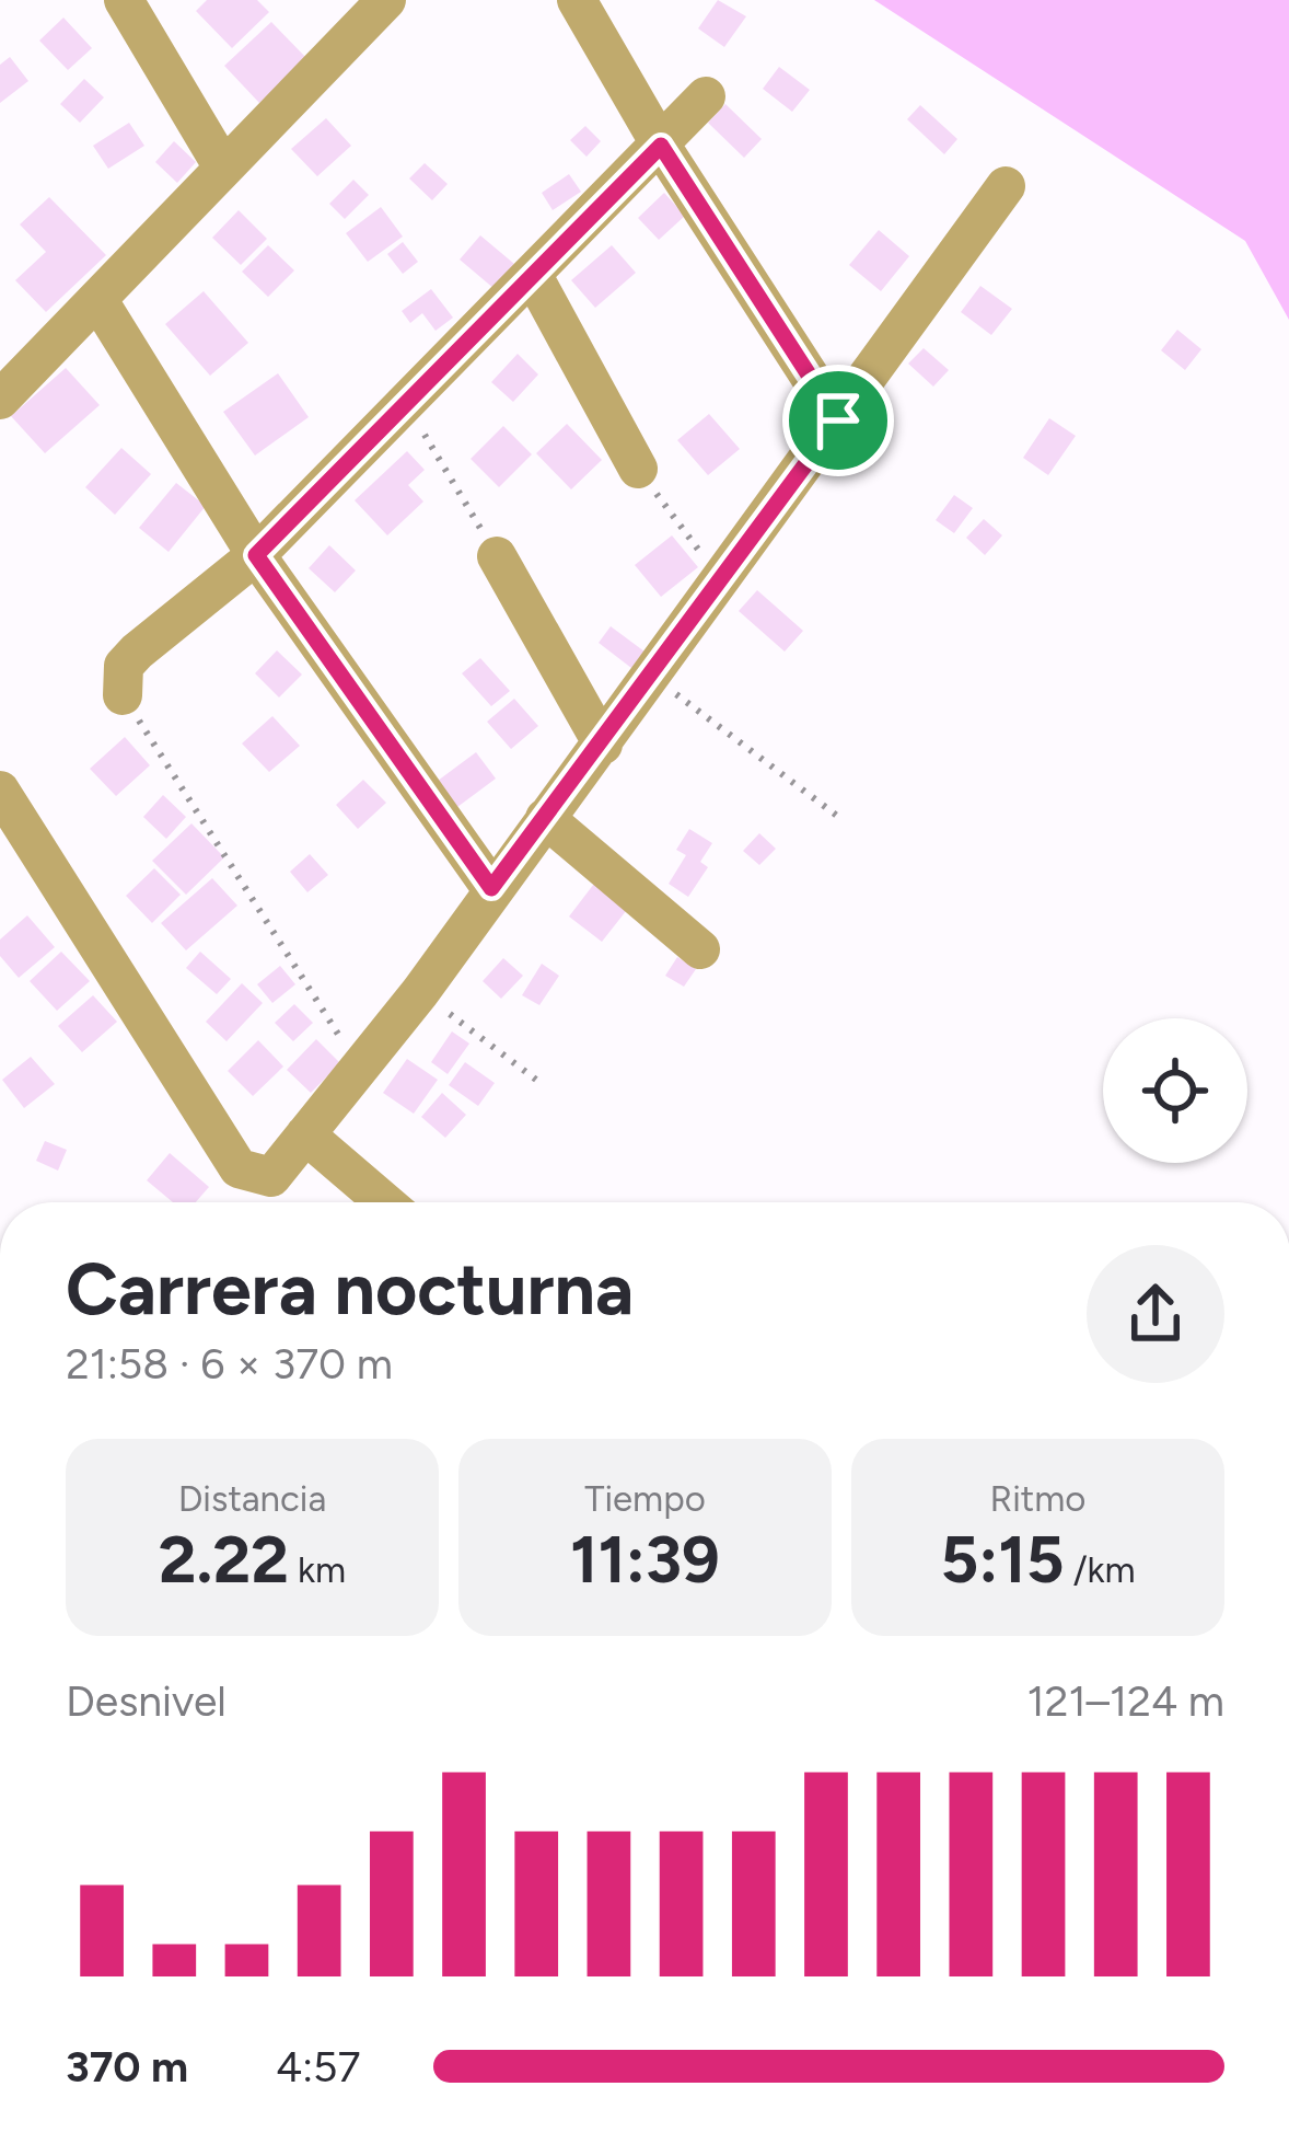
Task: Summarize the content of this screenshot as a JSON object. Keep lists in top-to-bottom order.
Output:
{
  "page": {
    "heading": ["Carrera nocturna", "21:58 · 6 × 370 m"],
    "stats": [
      ["Distancia", "2.22 km"],
      ["Tiempo", "11:39"],
      ["Ritmo", "5:15 /km"]
    ],
    "chart": ["Desnivel", "121–124 m"],
    "list": [
      {
        "name": "370 m",
        "note": "4:57"
      }
    ]
  }
}
